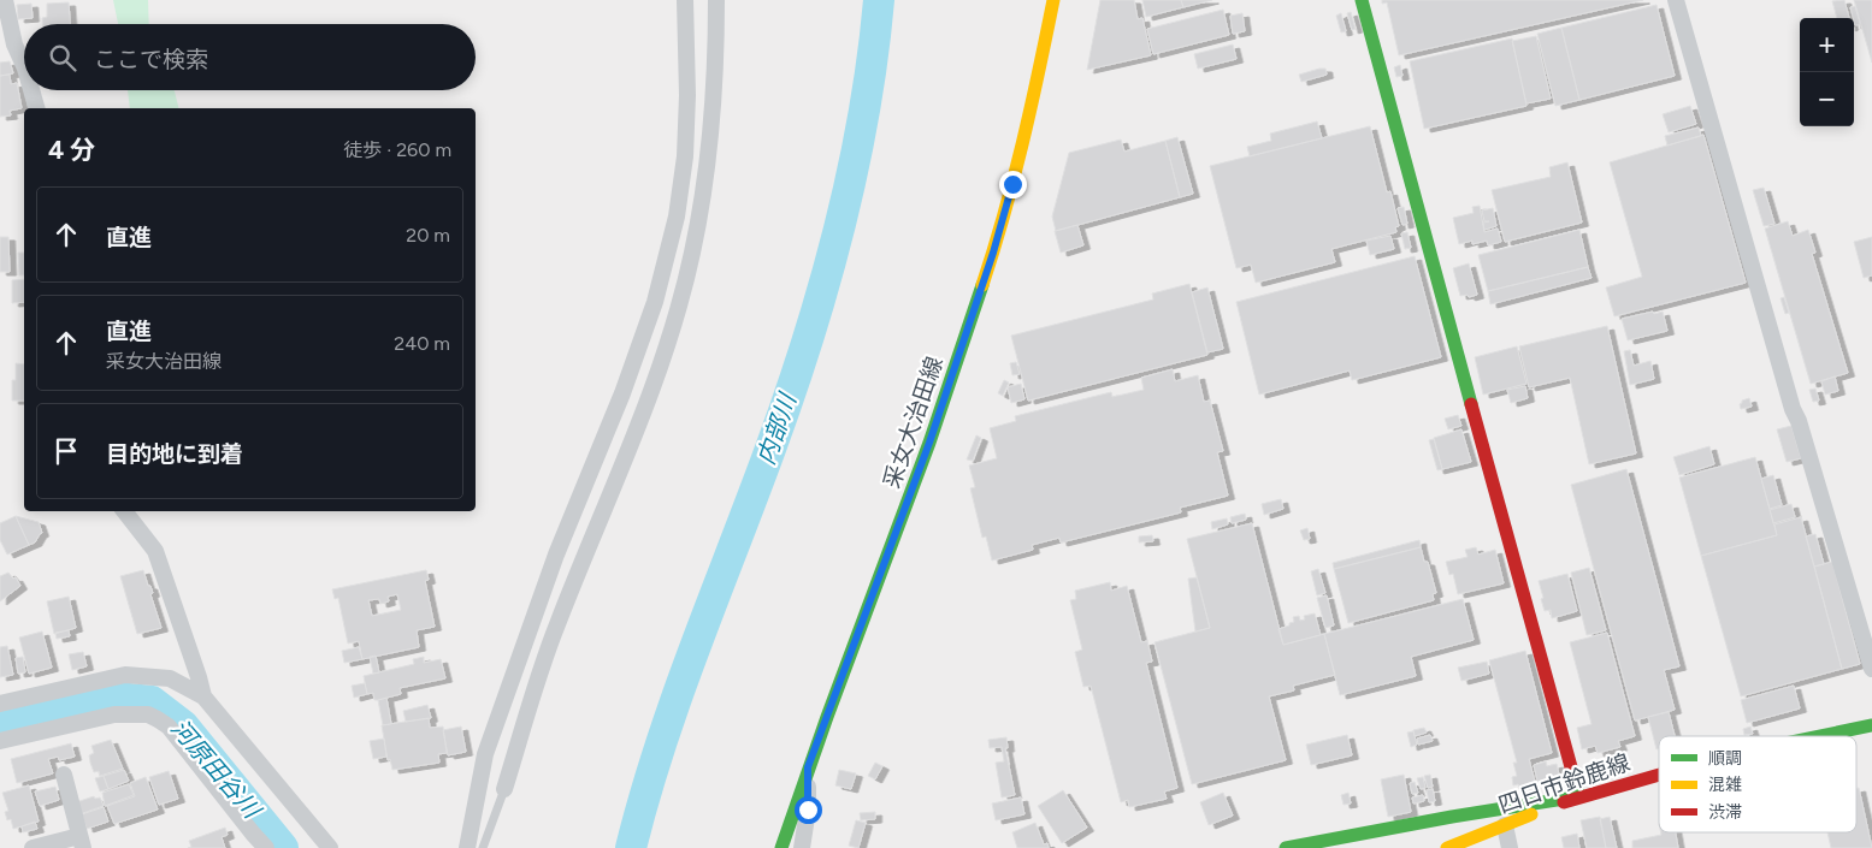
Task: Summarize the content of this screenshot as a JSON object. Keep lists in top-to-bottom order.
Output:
{
  "streets": {
    "main road": ["采女大治田線", "四日市鈴鹿線"]
  },
  "water": ["内部川", "河原田谷川"],
  "legend": ["順調", "混雑", "渋滞"],
  "page": {
    "map_buttons": ["+", "−"],
    "search": "ここで検索",
    "heading": ["4 分", "徒歩 · 260 m"],
    "list": [
      ["直進", "20 m"],
      ["直進", "采女大治田線", "240 m"],
      "目的地に到着"
    ]
  }
}
